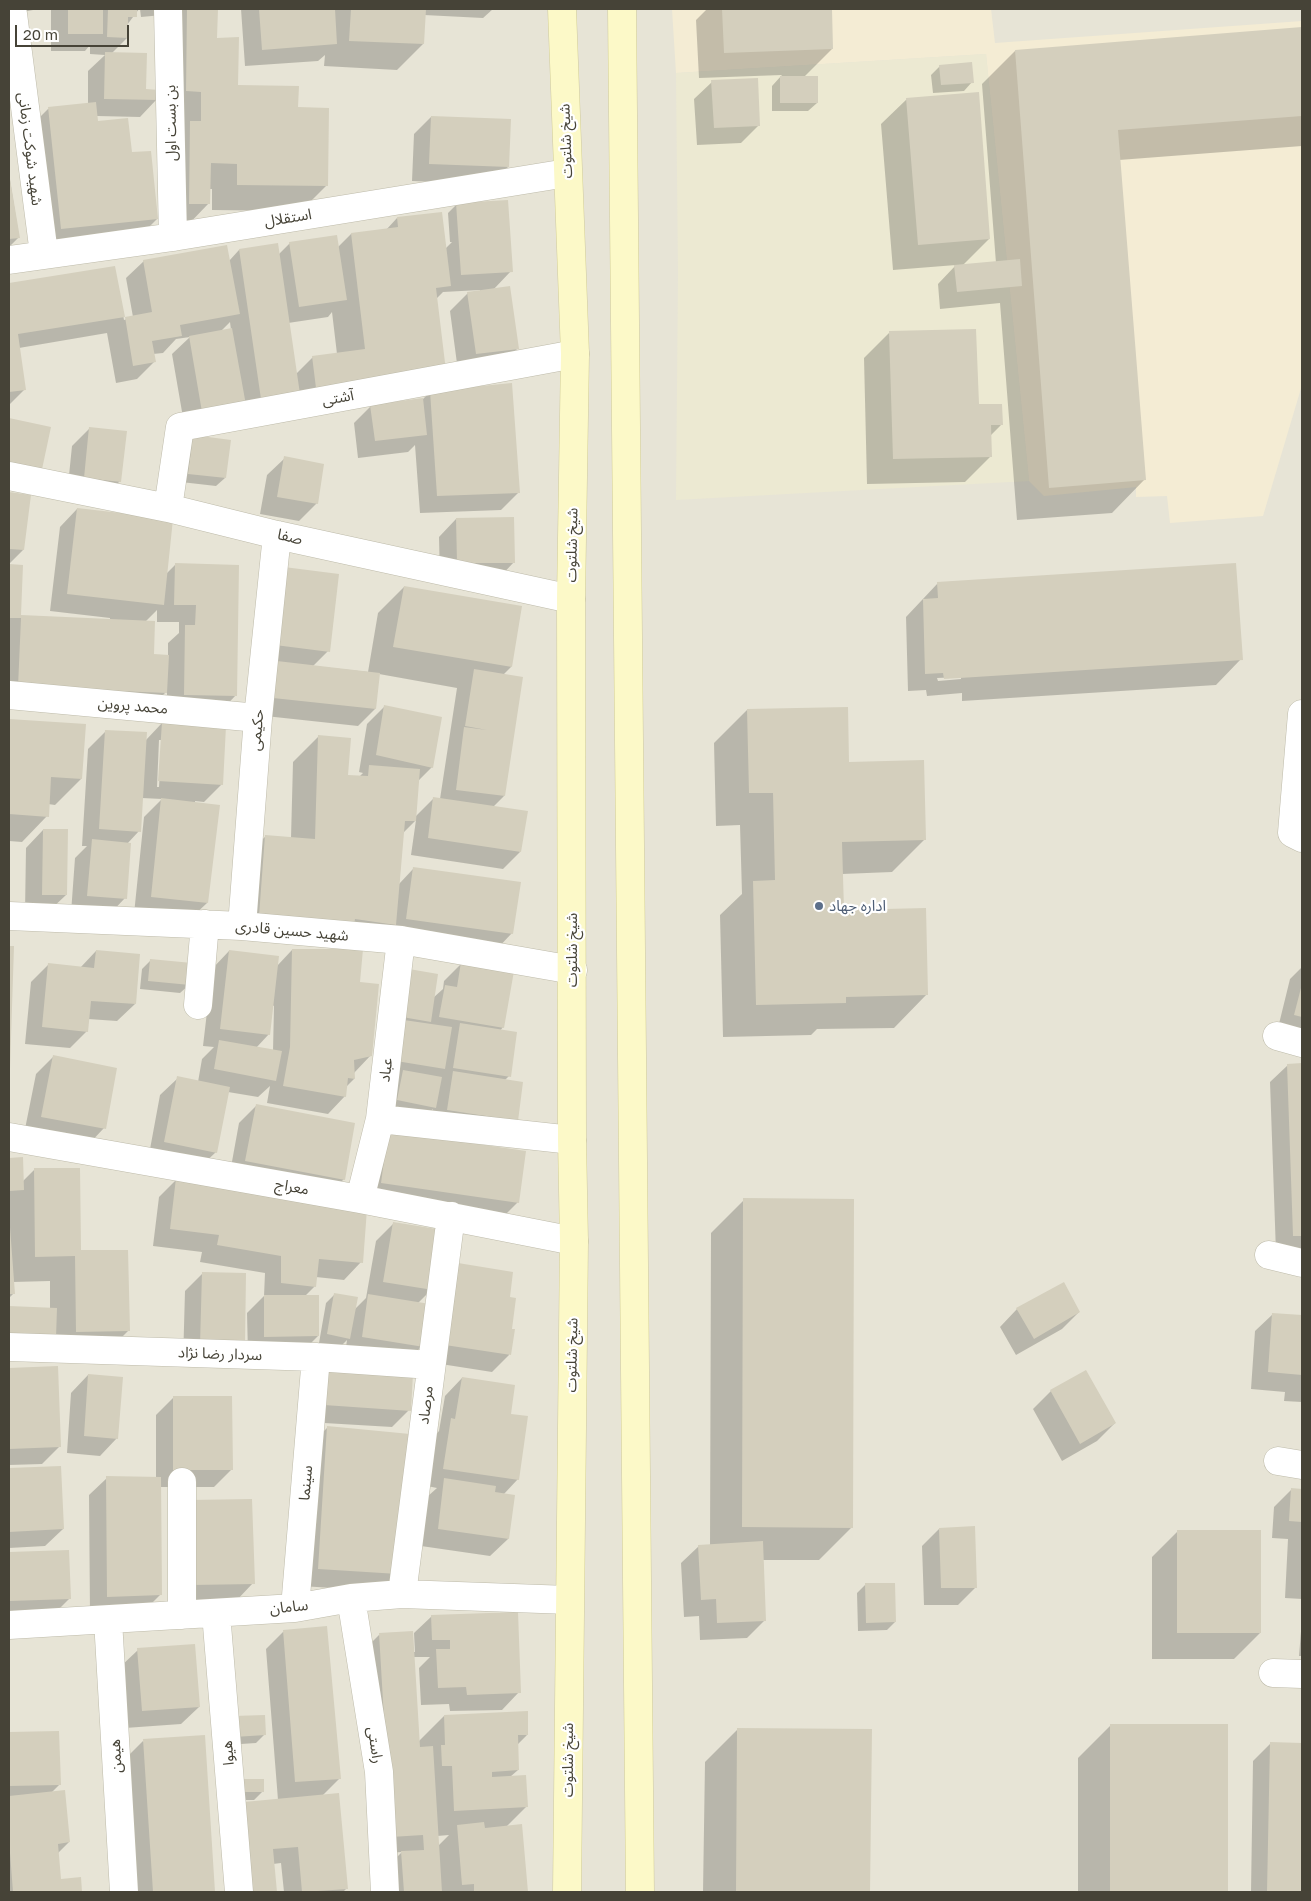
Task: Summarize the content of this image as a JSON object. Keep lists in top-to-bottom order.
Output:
{
  "streets": {
    "main road": ["شیخ شلتوت"],
    "street": [
      "بن بست اول",
      "شهید شوکت زمانی",
      "استقلال",
      "آشتی",
      "صفا",
      "محمد پروین",
      "حکیمی",
      "شهید حسین قادری",
      "عباد",
      "معراج",
      "سردار رضا نژاد",
      "مرصاد",
      "سینما",
      "سامان",
      "راستی",
      "هیوا",
      "هیمن"
    ]
  },
  "crossings": [
    ["بن بست اول", "استقلال"],
    ["شیخ شلتوت", "استقلال"],
    ["شیخ شلتوت", "آشتی"],
    ["شیخ شلتوت", "صفا"],
    ["شیخ شلتوت", "شهید حسین قادری"],
    ["شیخ شلتوت", "معراج"],
    ["شیخ شلتوت", "سامان"],
    ["شهید شوکت زمانی", "استقلال"],
    ["آشتی", "صفا"],
    ["صفا", "حکیمی"],
    ["محمد پروین", "حکیمی"],
    ["حکیمی", "شهید حسین قادری"],
    ["شهید حسین قادری", "عباد"],
    ["عباد", "معراج"],
    ["معراج", "مرصاد"],
    ["سردار رضا نژاد", "مرصاد"],
    ["سردار رضا نژاد", "سینما"],
    ["مرصاد", "سامان"],
    ["سینما", "سامان"],
    ["سامان", "راستی"],
    ["سامان", "هیوا"],
    ["سامان", "هیمن"]
  ],
  "places": ["اداره جهاد"],
  "scale_bar": "20 m"
}
